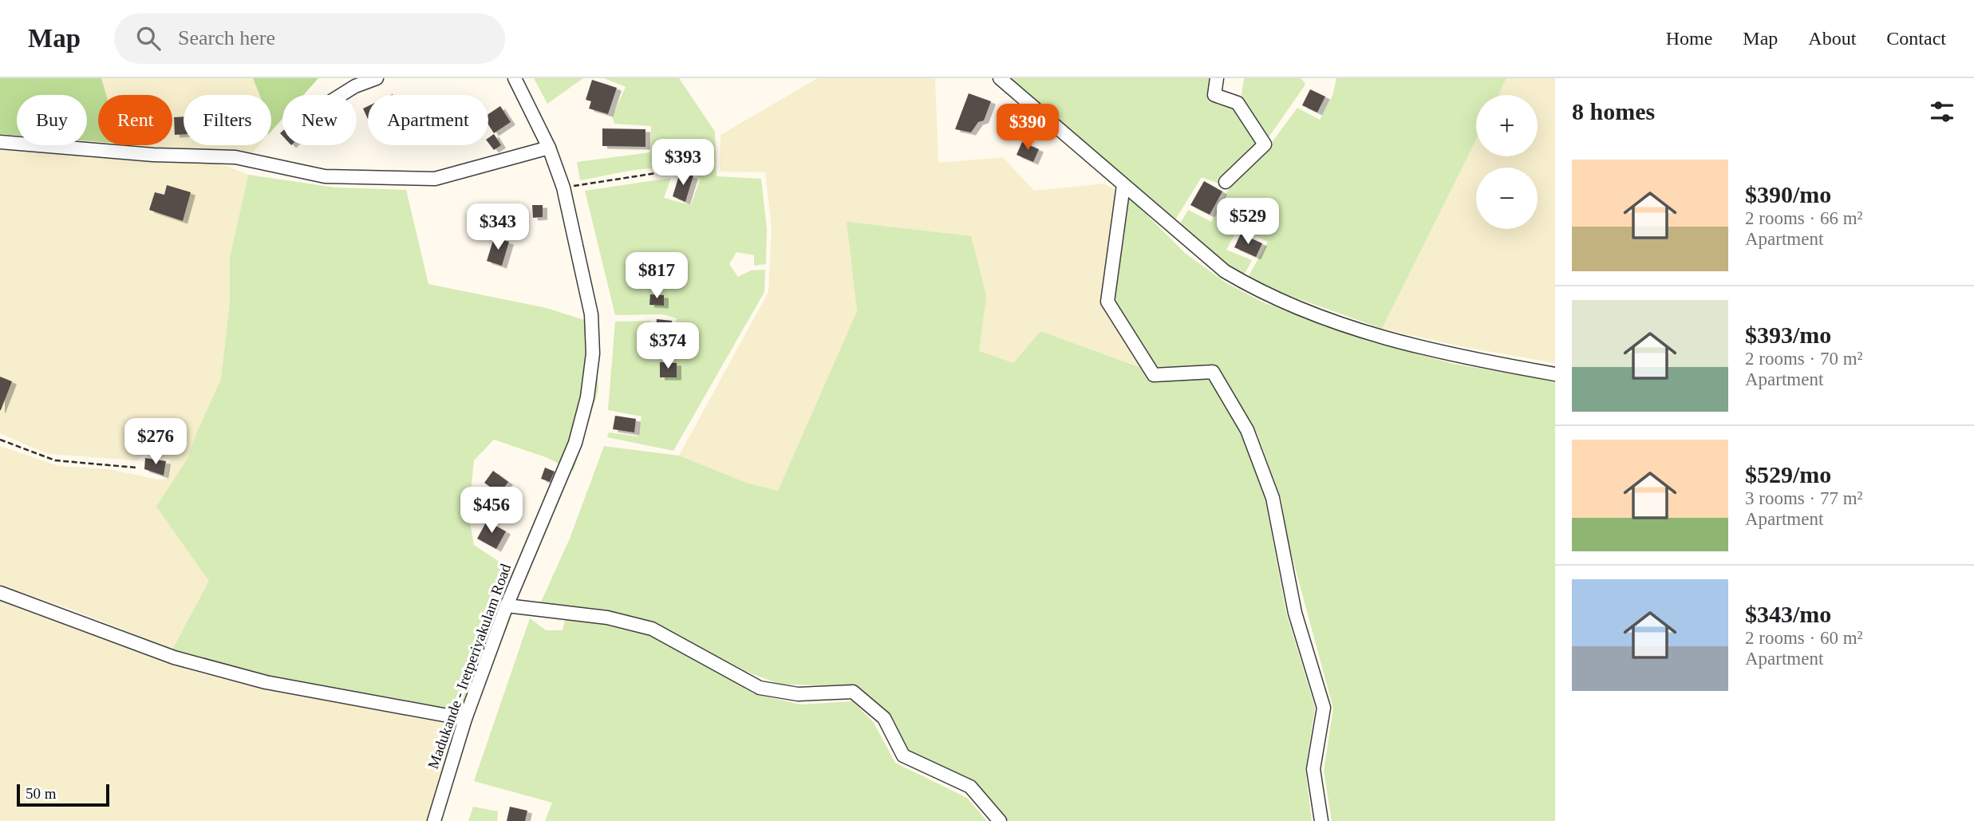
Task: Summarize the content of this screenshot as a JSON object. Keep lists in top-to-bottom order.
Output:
{
  "streets": {
    "street": ["Madukande - Iretperiyakulam Road"]
  },
  "scale_bar": "50 m",
  "page": {
    "header": "Map",
    "search": "Search here",
    "nav": [
      "Home",
      "Map",
      "About",
      "Contact"
    ],
    "heading": "8 homes",
    "map_buttons": ["+", "−"],
    "chip": [
      "Buy",
      "Rent",
      "Filters",
      "New",
      "Apartment"
    ],
    "price": [
      "$390",
      "$393",
      "$529",
      "$343",
      "$817",
      "$374",
      "$276",
      "$456"
    ],
    "list": [
      {
        "name": "$390/mo",
        "note": "2 rooms · 66 m² · Apartment"
      },
      {
        "name": "$393/mo",
        "note": "2 rooms · 70 m² · Apartment"
      },
      {
        "name": "$529/mo",
        "note": "3 rooms · 77 m² · Apartment"
      },
      {
        "name": "$343/mo",
        "note": "2 rooms · 60 m² · Apartment"
      }
    ],
    "scale": "50 m"
  }
}
